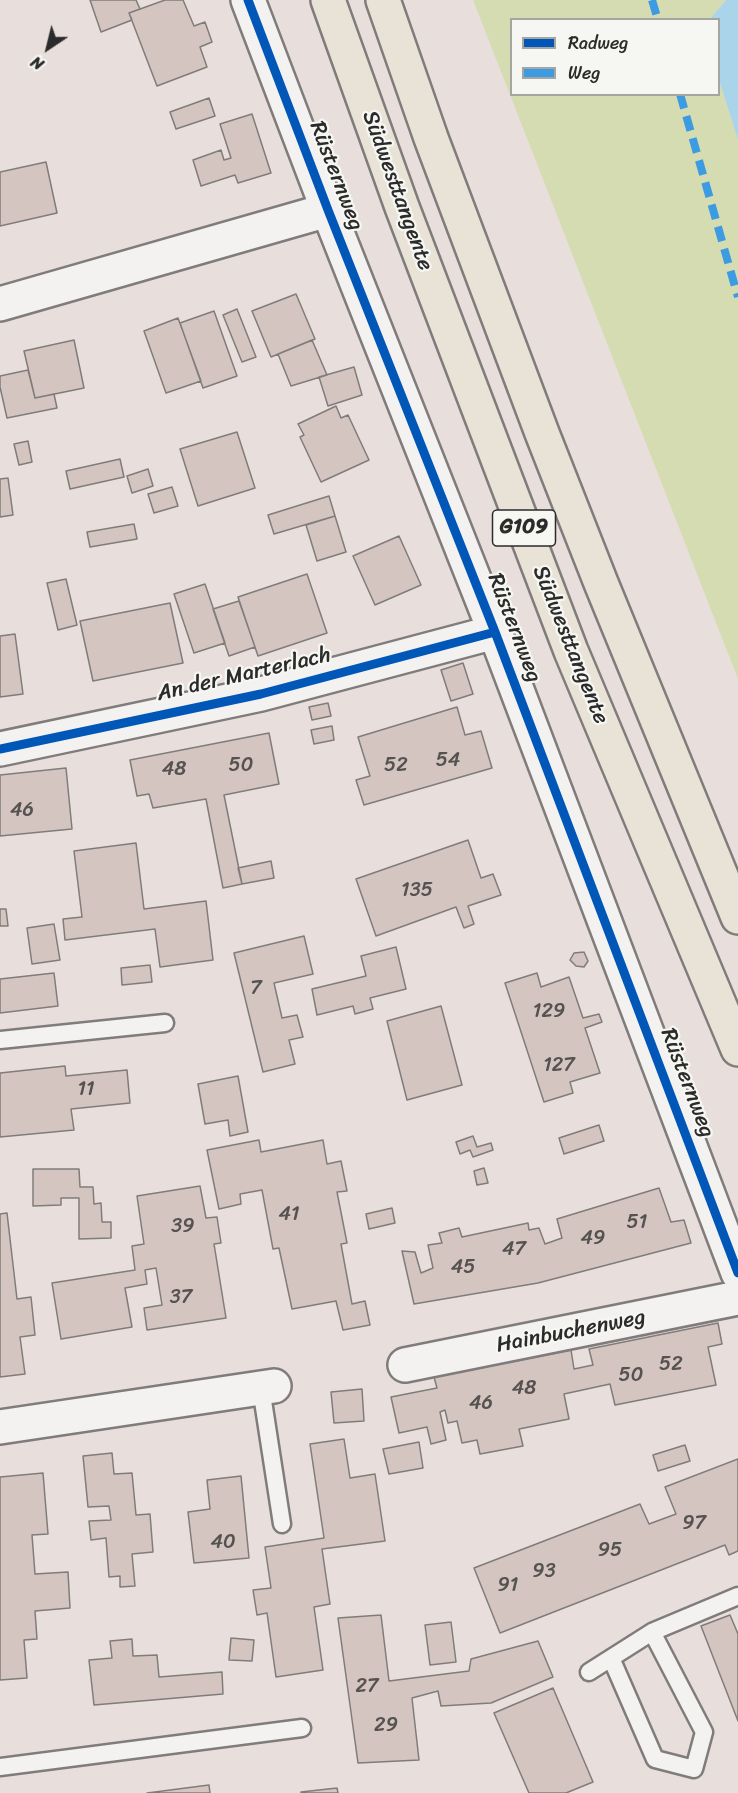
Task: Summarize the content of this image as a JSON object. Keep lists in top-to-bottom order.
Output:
{
  "streets": {
    "highway": ["Südwesttangente", "G109"],
    "street": ["Rüsternweg", "An der Marterlach", "Hainbuchenweg"]
  },
  "crossings": [
    ["Rüsternweg", "An der Marterlach"]
  ],
  "house_numbers": [
    "54",
    "50",
    "52",
    "48",
    "46",
    "135",
    "7",
    "129",
    "127",
    "11",
    "41",
    "51",
    "39",
    "49",
    "47",
    "45",
    "37",
    "52",
    "50",
    "48",
    "46",
    "97",
    "40",
    "95",
    "93",
    "91",
    "27",
    "29"
  ],
  "legend": ["Radweg", "Weg"],
  "north": "bottom left"
}
